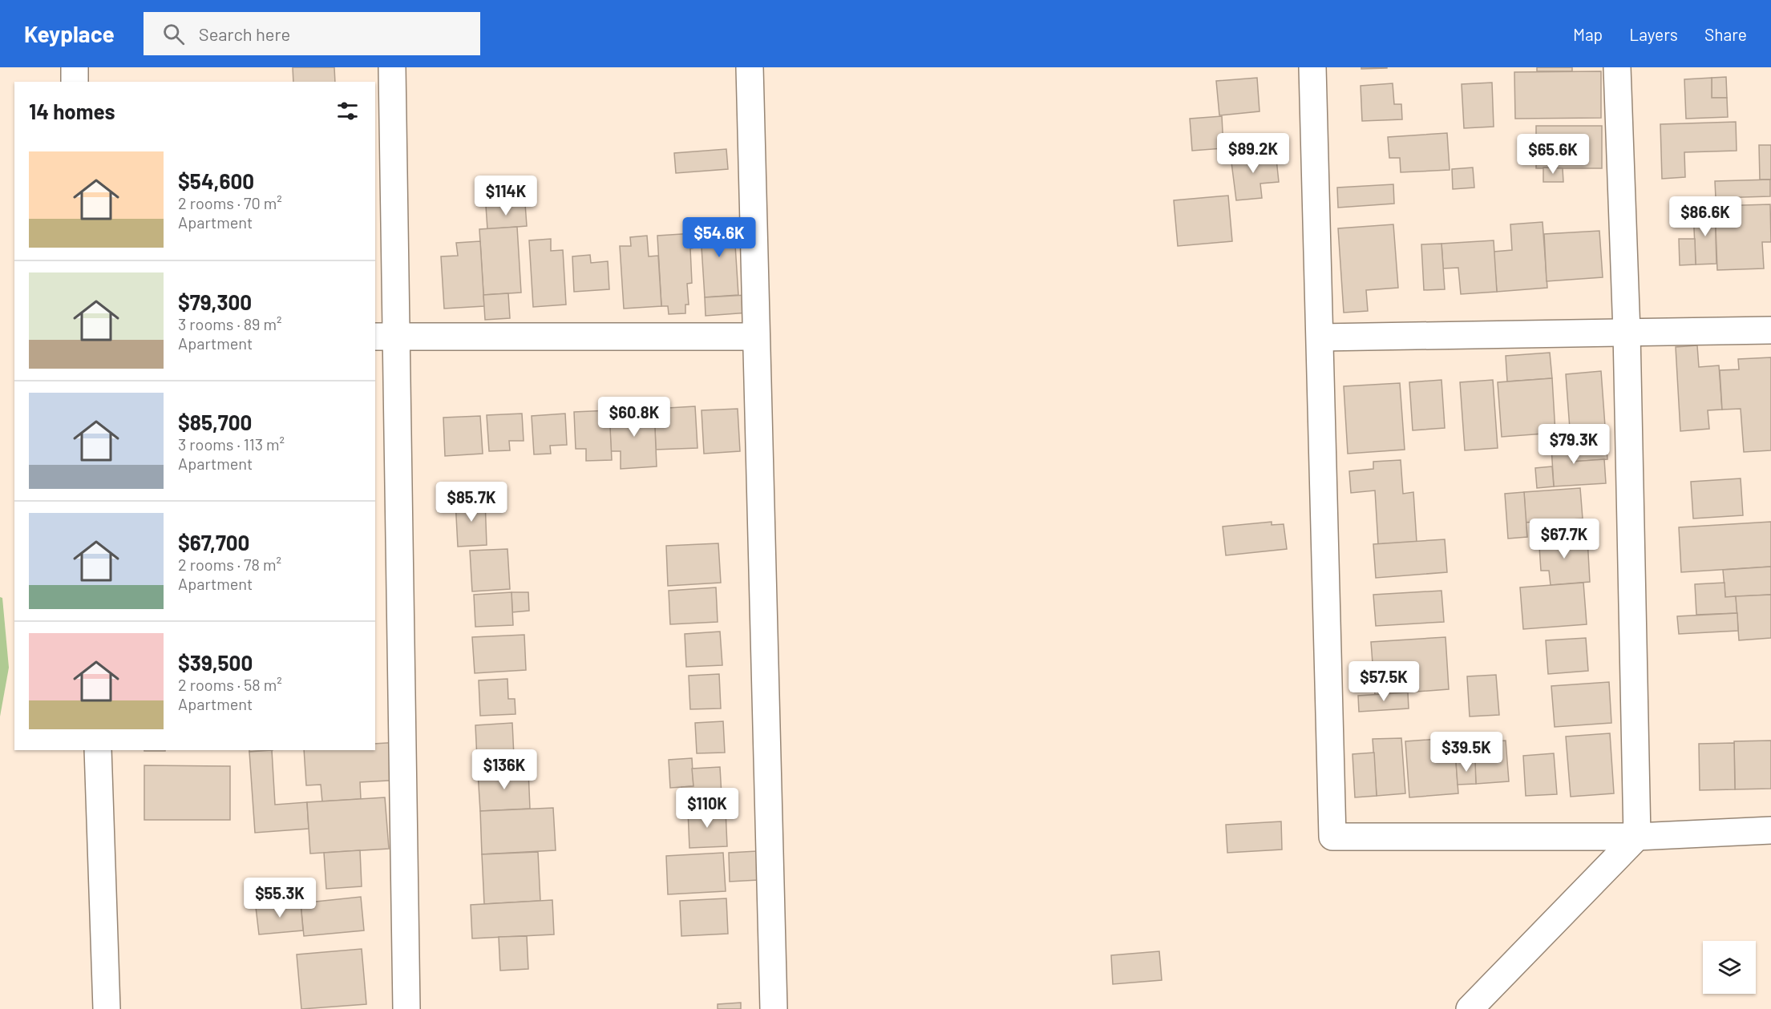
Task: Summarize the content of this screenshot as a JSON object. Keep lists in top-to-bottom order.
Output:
{
  "page": {
    "header": "Keyplace",
    "search": "Search here",
    "nav": ["Map", "Layers", "Share"],
    "heading": "14 homes",
    "price": [
      "$89.2K",
      "$65.6K",
      "$114K",
      "$86.6K",
      "$54.6K",
      "$60.8K",
      "$79.3K",
      "$85.7K",
      "$67.7K",
      "$57.5K",
      "$39.5K",
      "$136K",
      "$110K",
      "$55.3K"
    ],
    "list": [
      {
        "name": "$54,600",
        "note": "2 rooms · 70 m² · Apartment"
      },
      {
        "name": "$79,300",
        "note": "3 rooms · 89 m² · Apartment"
      },
      {
        "name": "$85,700",
        "note": "3 rooms · 113 m² · Apartment"
      },
      {
        "name": "$67,700",
        "note": "2 rooms · 78 m² · Apartment"
      },
      {
        "name": "$39,500",
        "note": "2 rooms · 58 m² · Apartment"
      }
    ]
  }
}
